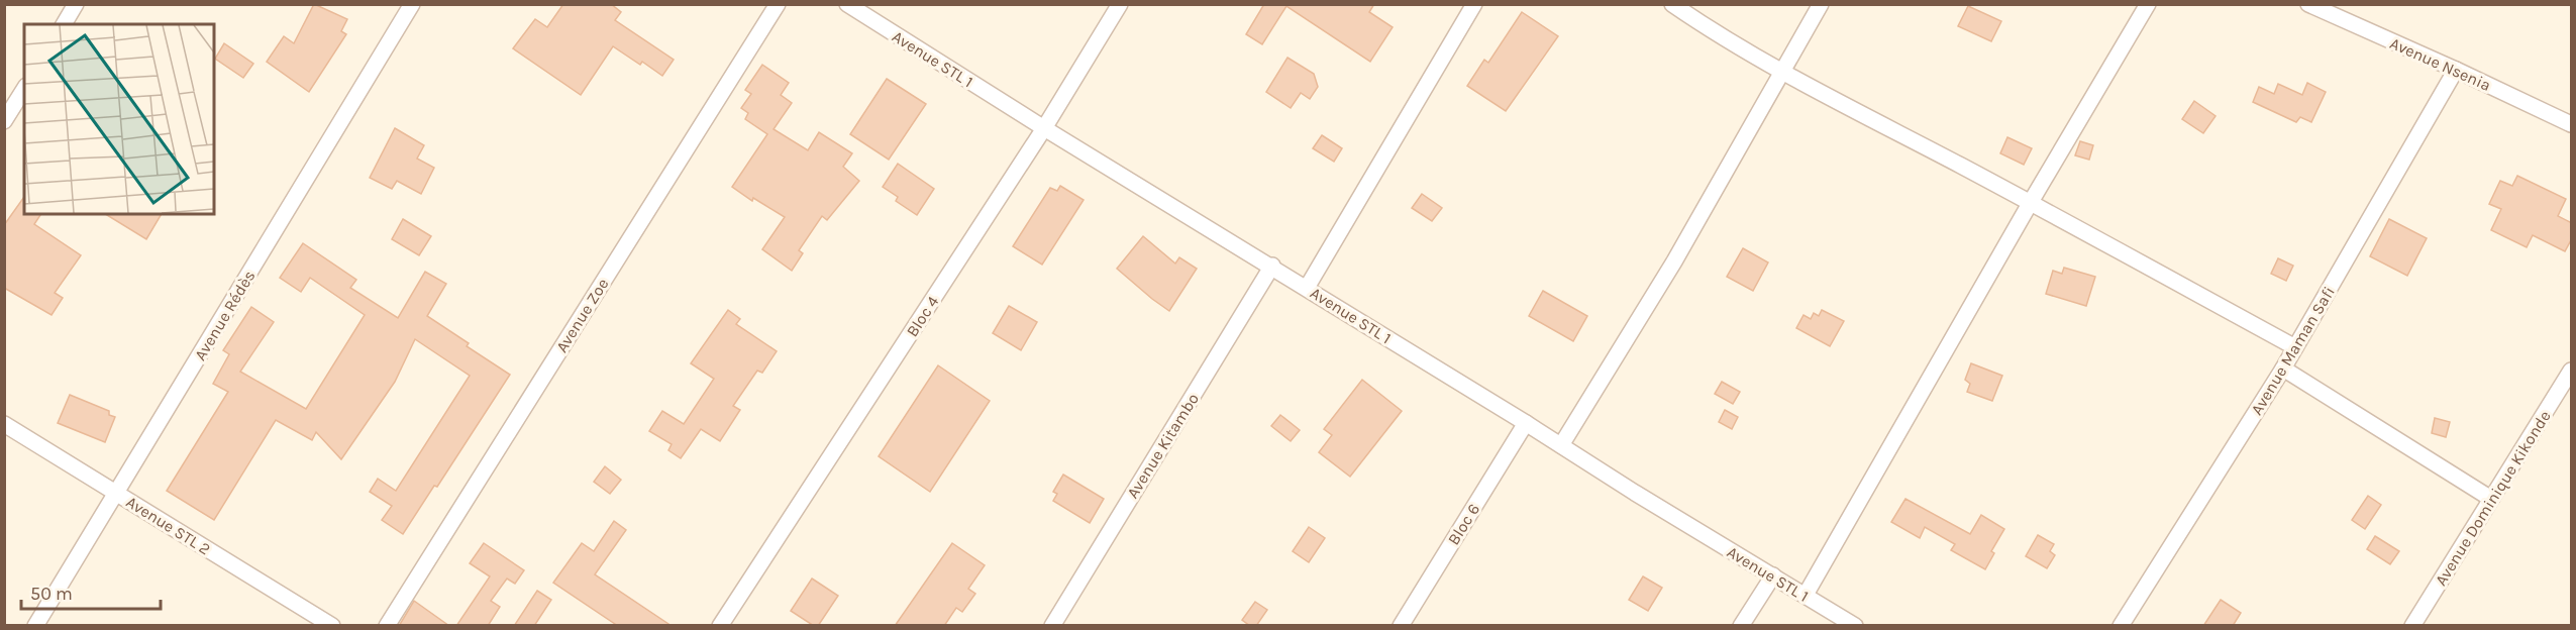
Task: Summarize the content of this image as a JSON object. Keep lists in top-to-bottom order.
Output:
{
  "streets": {
    "street": [
      "Avenue STL 1",
      "Avenue Nsenia",
      "Avenue Rédès",
      "Avenue Zoe",
      "Bloc 4",
      "Avenue Maman Safi",
      "Avenue Kitambo",
      "Avenue Dominique Kikonde",
      "Bloc 6",
      "Avenue STL 2"
    ]
  },
  "crossings": [
    ["Avenue STL 1", "Bloc 4"],
    ["Avenue STL 1", "Avenue Kitambo"],
    ["Avenue STL 1", "Bloc 6"],
    ["Avenue Nsenia", "Avenue Maman Safi"],
    ["Avenue Rédès", "Avenue STL 2"]
  ],
  "scale_bar": "50 m"
}
